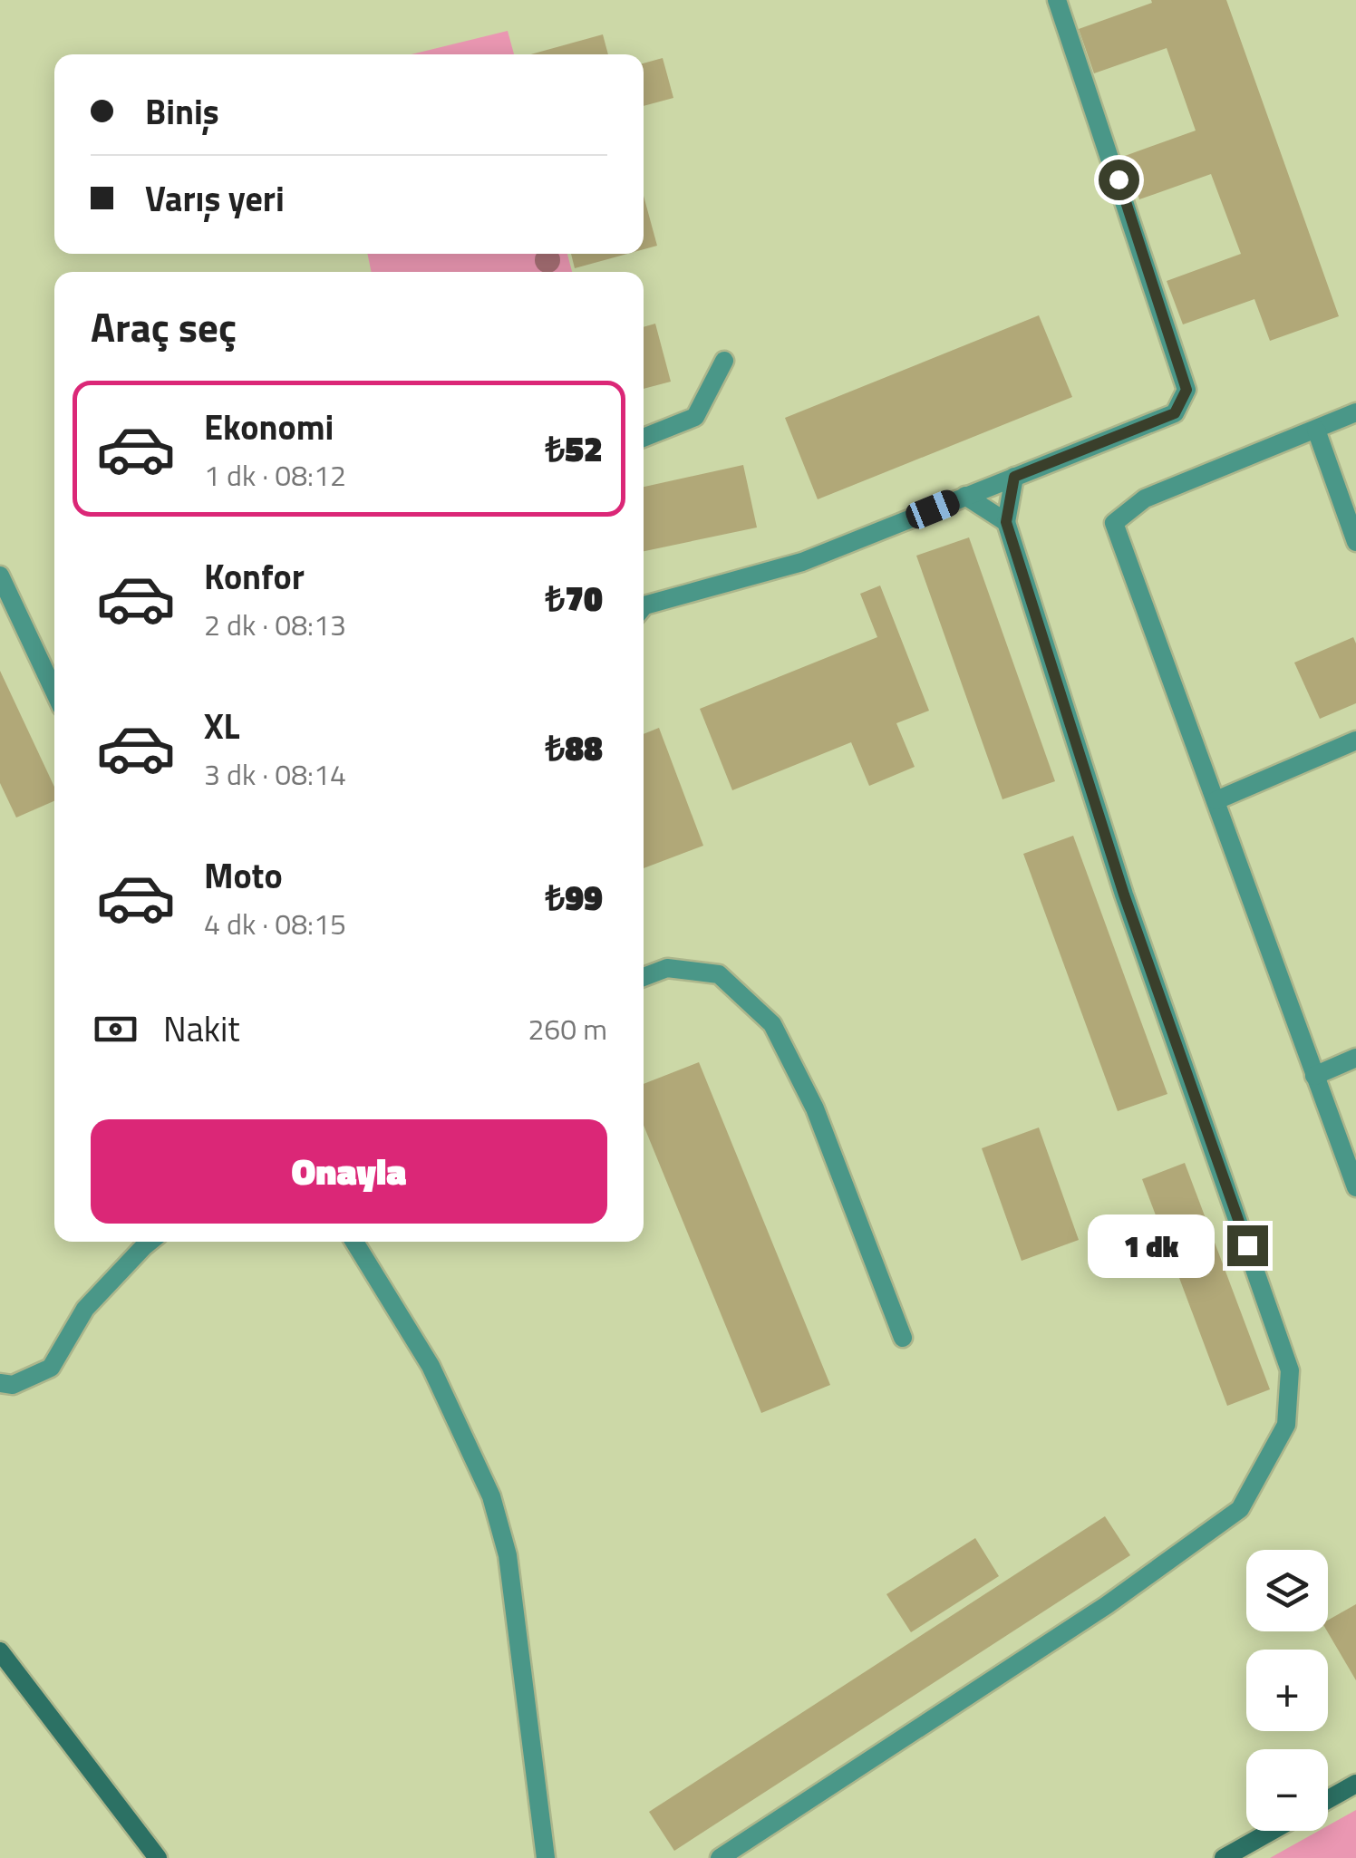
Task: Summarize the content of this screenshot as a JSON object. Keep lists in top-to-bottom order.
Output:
{
  "page": {
    "banner": ["Biniş", "Varış yeri"],
    "heading": "Araç seç",
    "list": [
      {
        "name": "Ekonomi",
        "note": "1 dk · 08:12",
        "value": "₺52"
      },
      {
        "name": "Konfor",
        "note": "2 dk · 08:13",
        "value": "₺70"
      },
      {
        "name": "XL",
        "note": "3 dk · 08:14",
        "value": "₺88"
      },
      {
        "name": "Moto",
        "note": "4 dk · 08:15",
        "value": "₺99"
      }
    ],
    "pay": ["Nakit", "260 m"],
    "buttons": "Onayla",
    "bubble": "1 dk",
    "map_buttons": ["+", "−"]
  }
}
